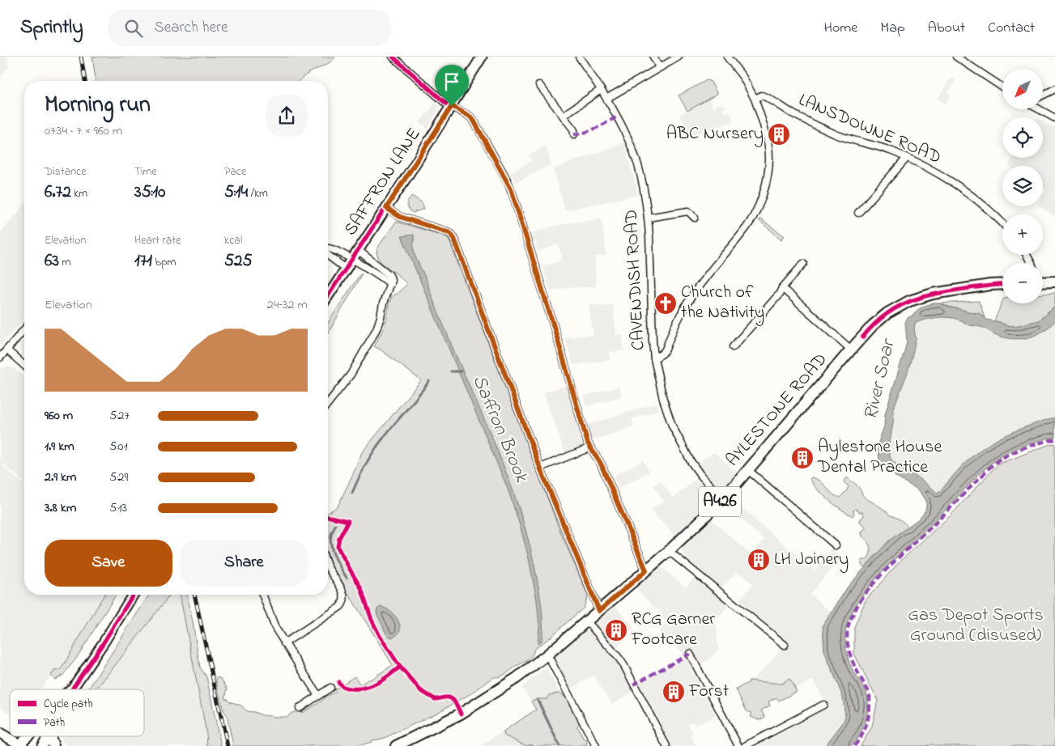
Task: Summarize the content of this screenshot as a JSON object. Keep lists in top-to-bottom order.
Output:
{
  "streets": {
    "main road": ["SAFFRON LANE", "AYLESTONE ROAD", "A426"],
    "street": ["LANSDOWNE ROAD", "CAVENDISH ROAD"]
  },
  "crossings": [
    ["CAVENDISH ROAD", "AYLESTONE ROAD"]
  ],
  "water": ["River Soar", "Saffron Brook"],
  "parks": ["Gas Depot Sports Ground (disused)"],
  "places": {
    "building": [
      "ABC Nursery",
      "Aylestone House Dental Practice",
      "LH Joinery",
      "RCG Garner Footcare",
      "Forst"
    ],
    "church": ["Church of the Nativity"]
  },
  "legend": ["Cycle path", "Path"],
  "north": "bottom left",
  "page": {
    "header": "Sprintly",
    "search": "Search here",
    "nav": [
      "Home",
      "Map",
      "About",
      "Contact"
    ],
    "map_buttons": ["+", "−"],
    "heading": ["Morning run", "07:34 · 7 × 960 m"],
    "stats": [
      ["Distance", "6.72 km"],
      ["Time", "35:10"],
      ["Pace", "5:14 /km"],
      ["Elevation", "63 m"],
      ["Heart rate", "171 bpm"],
      ["kcal", "525"]
    ],
    "chart": ["Elevation", "24–32 m"],
    "list": [
      {
        "name": "960 m",
        "note": "5:27"
      },
      {
        "name": "1.9 km",
        "note": "5:01"
      },
      {
        "name": "2.9 km",
        "note": "5:29"
      },
      {
        "name": "3.8 km",
        "note": "5:13"
      }
    ],
    "buttons": ["Save", "Share"]
  }
}
